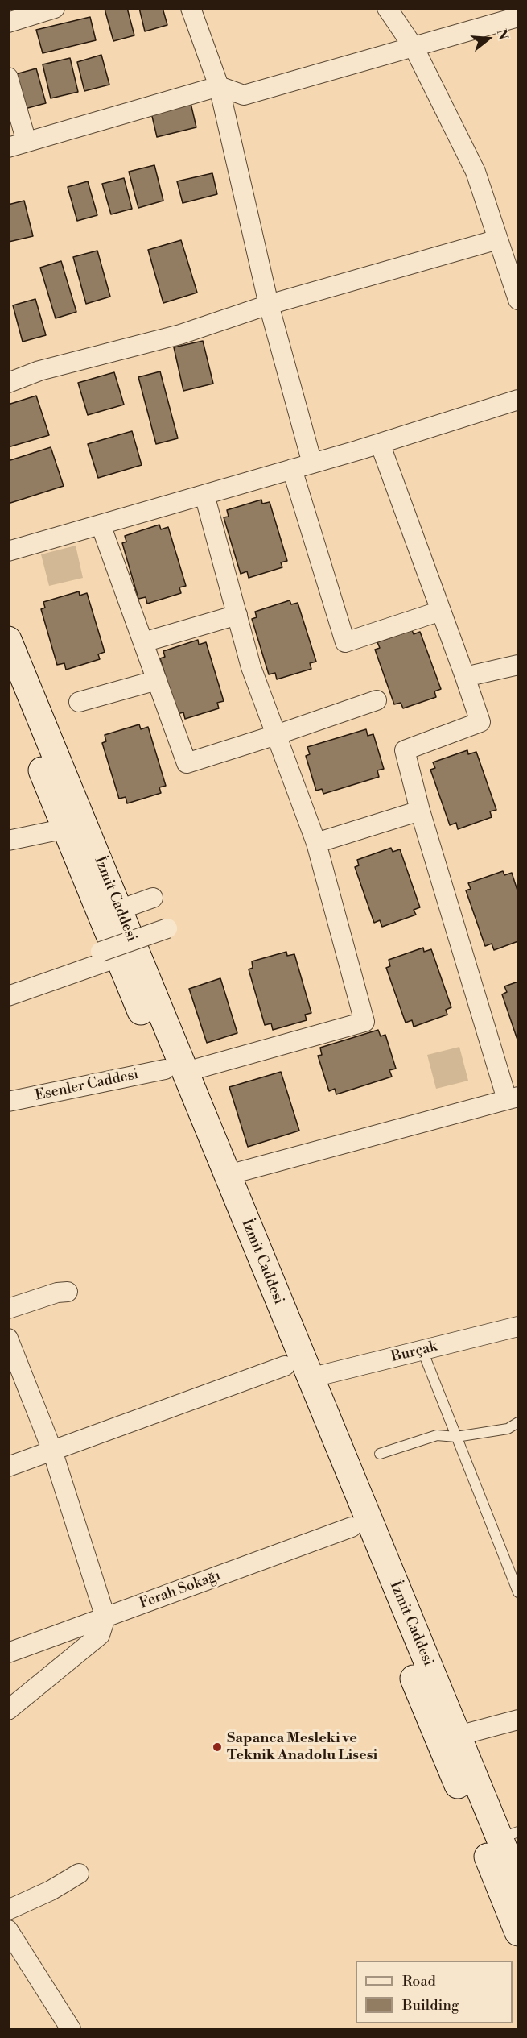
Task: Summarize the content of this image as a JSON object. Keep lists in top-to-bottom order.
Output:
{
  "streets": {
    "main road": ["İzmit Caddesi"],
    "street": ["Esenler Caddesi", "Burçak", "Ferah Sokağı"]
  },
  "crossings": [
    ["İzmit Caddesi", "Esenler Caddesi"],
    ["İzmit Caddesi", "Burçak"],
    ["İzmit Caddesi", "Ferah Sokağı"]
  ],
  "places": ["Sapanca Mesleki ve Teknik Anadolu Lisesi"],
  "legend": ["Road", "Building"],
  "north": "right"
}
